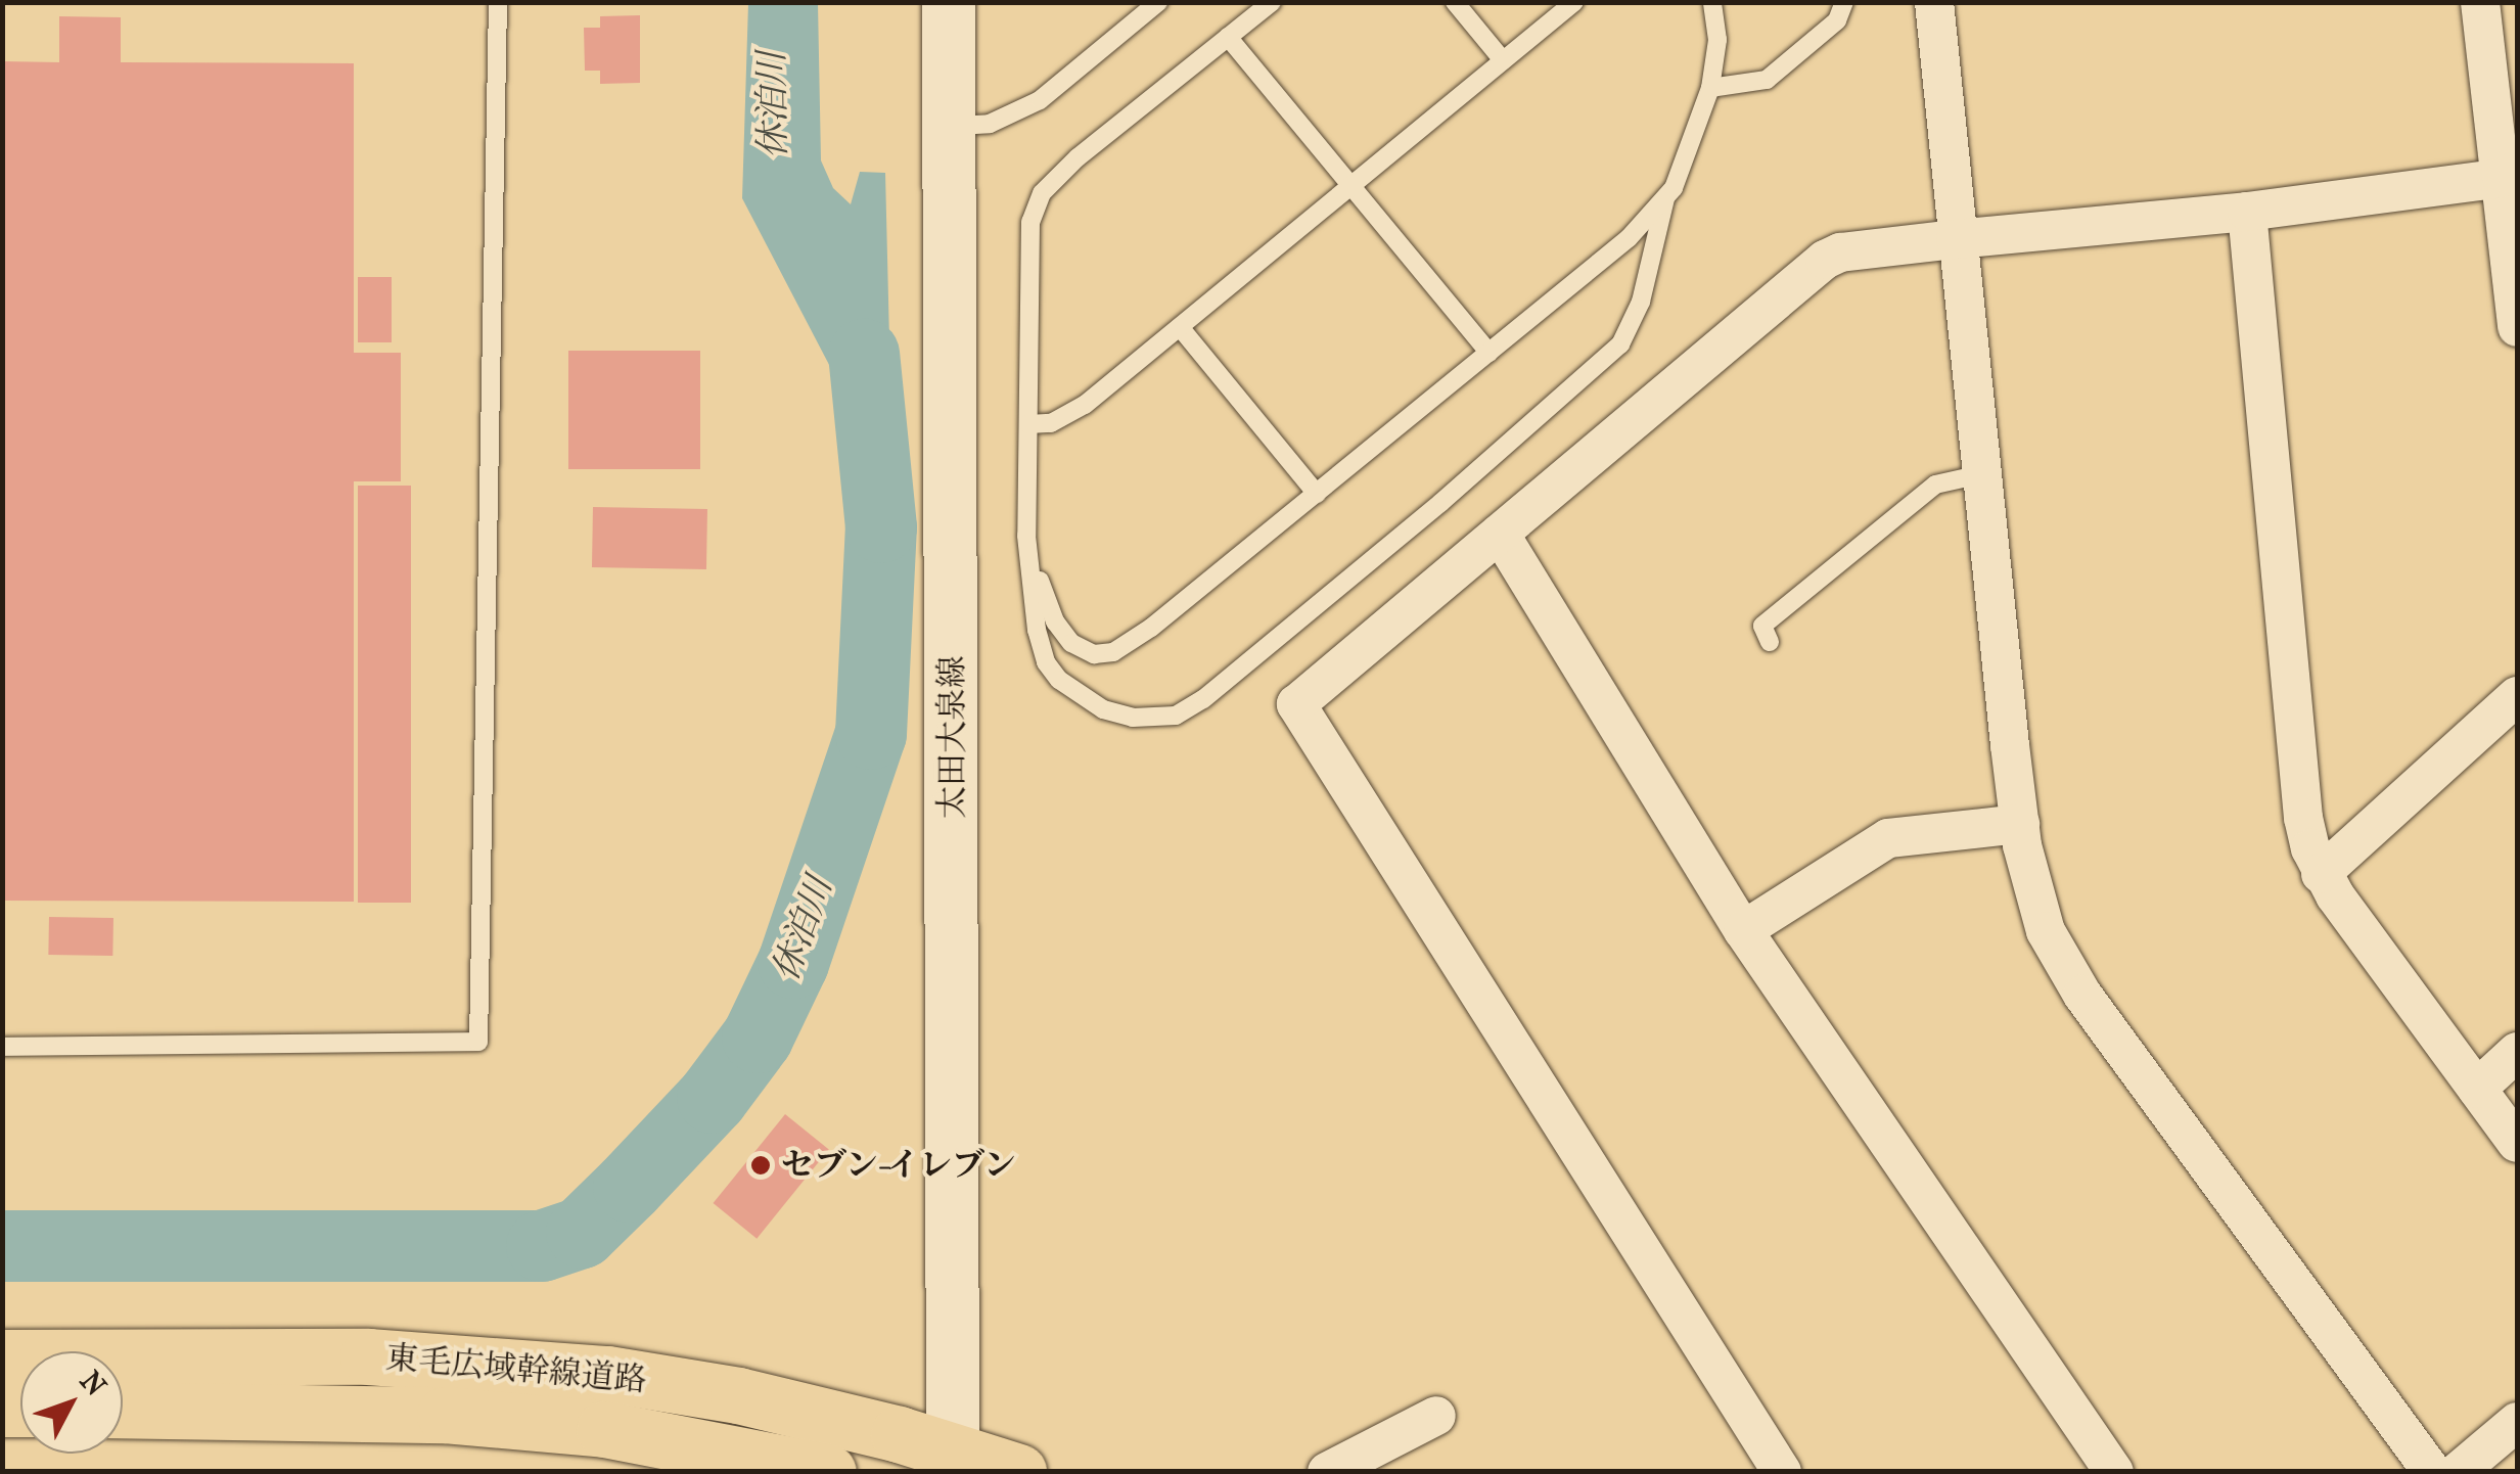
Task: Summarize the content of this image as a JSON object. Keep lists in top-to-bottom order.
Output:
{
  "streets": {
    "highway": ["東毛広域幹線道路"],
    "main road": ["太田大泉線"]
  },
  "crossings": [
    ["太田大泉線", "東毛広域幹線道路"]
  ],
  "water": ["休泊川"],
  "places": ["セブン-イレブン"],
  "north": "top right"
}
